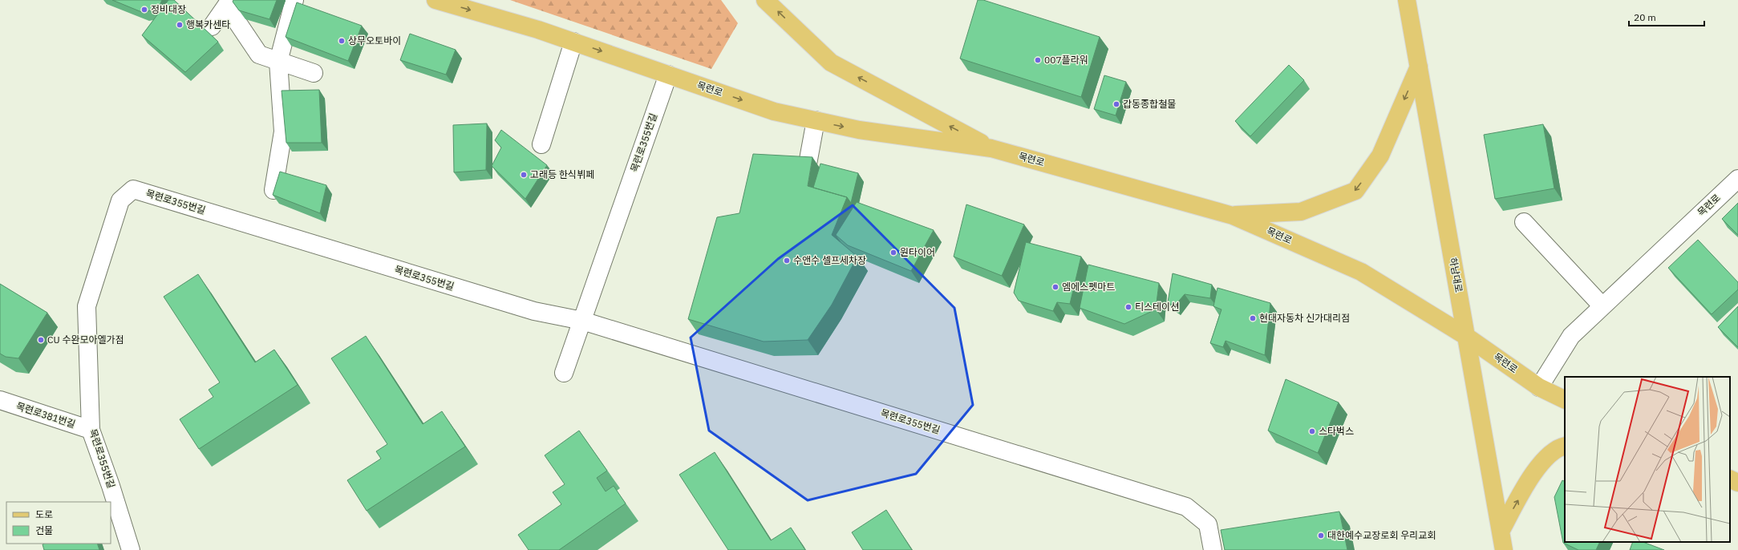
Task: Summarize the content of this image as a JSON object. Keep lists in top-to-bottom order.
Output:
{
  "streets": {
    "main road": ["목련로", "하남대로"],
    "street": ["목련로355번길", "목련로381번길"]
  },
  "crossings": [
    ["목련로", "목련로355번길"],
    ["목련로", "하남대로"],
    ["목련로355번길", "목련로381번길"]
  ],
  "places": [
    "정비대장",
    "행복카센타",
    "상무오토바이",
    "007플라워",
    "갑동종합철물",
    "고래등 한식뷔페",
    "원타이어",
    "수앤수 셀프세차장",
    "엠에스펫마트",
    "티스테이션",
    "현대자동차 신가대리점",
    "CU 수완모아엘가점",
    "스타벅스",
    "대한예수교장로회 우리교회"
  ],
  "legend": ["도로", "건물"],
  "scale_bar": "20 m"
}
